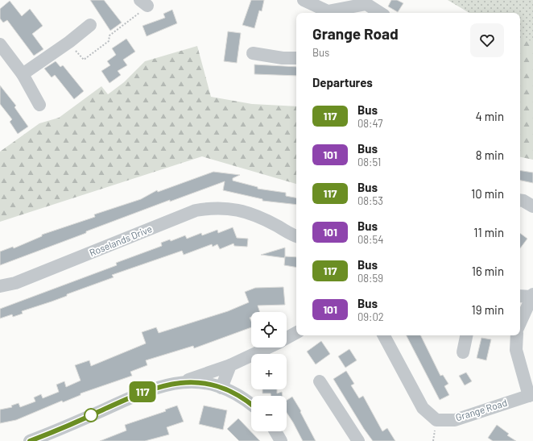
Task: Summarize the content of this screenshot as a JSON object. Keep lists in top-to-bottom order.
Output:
{
  "streets": {
    "street": ["Roselands Drive", "Grange Road"]
  },
  "lines": ["bus line 117"],
  "page": {
    "on_map": "117",
    "heading": [
      ["Grange Road", "Bus"],
      "Departures"
    ],
    "list": [
      {
        "mark": "117",
        "name": "Bus",
        "note": "08:47",
        "value": "4 min"
      },
      {
        "mark": "101",
        "name": "Bus",
        "note": "08:51",
        "value": "8 min"
      },
      {
        "mark": "117",
        "name": "Bus",
        "note": "08:53",
        "value": "10 min"
      },
      {
        "mark": "101",
        "name": "Bus",
        "note": "08:54",
        "value": "11 min"
      },
      {
        "mark": "117",
        "name": "Bus",
        "note": "08:59",
        "value": "16 min"
      },
      {
        "mark": "101",
        "name": "Bus",
        "note": "09:02",
        "value": "19 min"
      }
    ],
    "map_buttons": ["+", "−"]
  }
}
